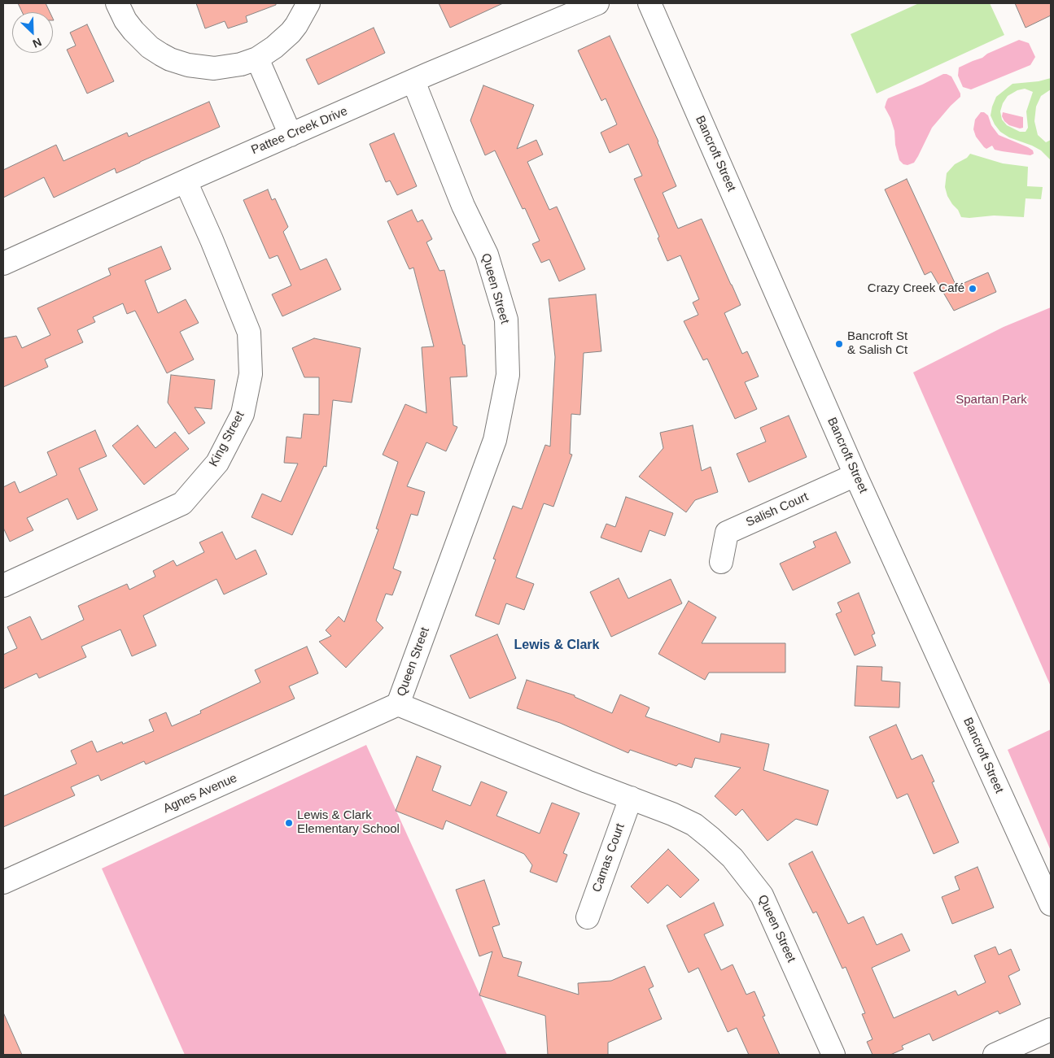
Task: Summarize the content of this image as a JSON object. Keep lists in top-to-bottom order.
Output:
{
  "streets": {
    "street": [
      "Pattee Creek Drive",
      "Bancroft Street",
      "Queen Street",
      "King Street",
      "Salish Court",
      "Agnes Avenue",
      "Camas Court"
    ]
  },
  "crossings": [
    ["Pattee Creek Drive", "Queen Street"],
    ["Pattee Creek Drive", "King Street"],
    ["Bancroft Street", "Salish Court"],
    ["Queen Street", "Agnes Avenue"],
    ["Queen Street", "Camas Court"]
  ],
  "districts": ["Lewis & Clark"],
  "parks": ["Spartan Park"],
  "places": ["Crazy Creek Café", "Bancroft St & Salish Ct", "Lewis & Clark Elementary School"],
  "north": "bottom right"
}
